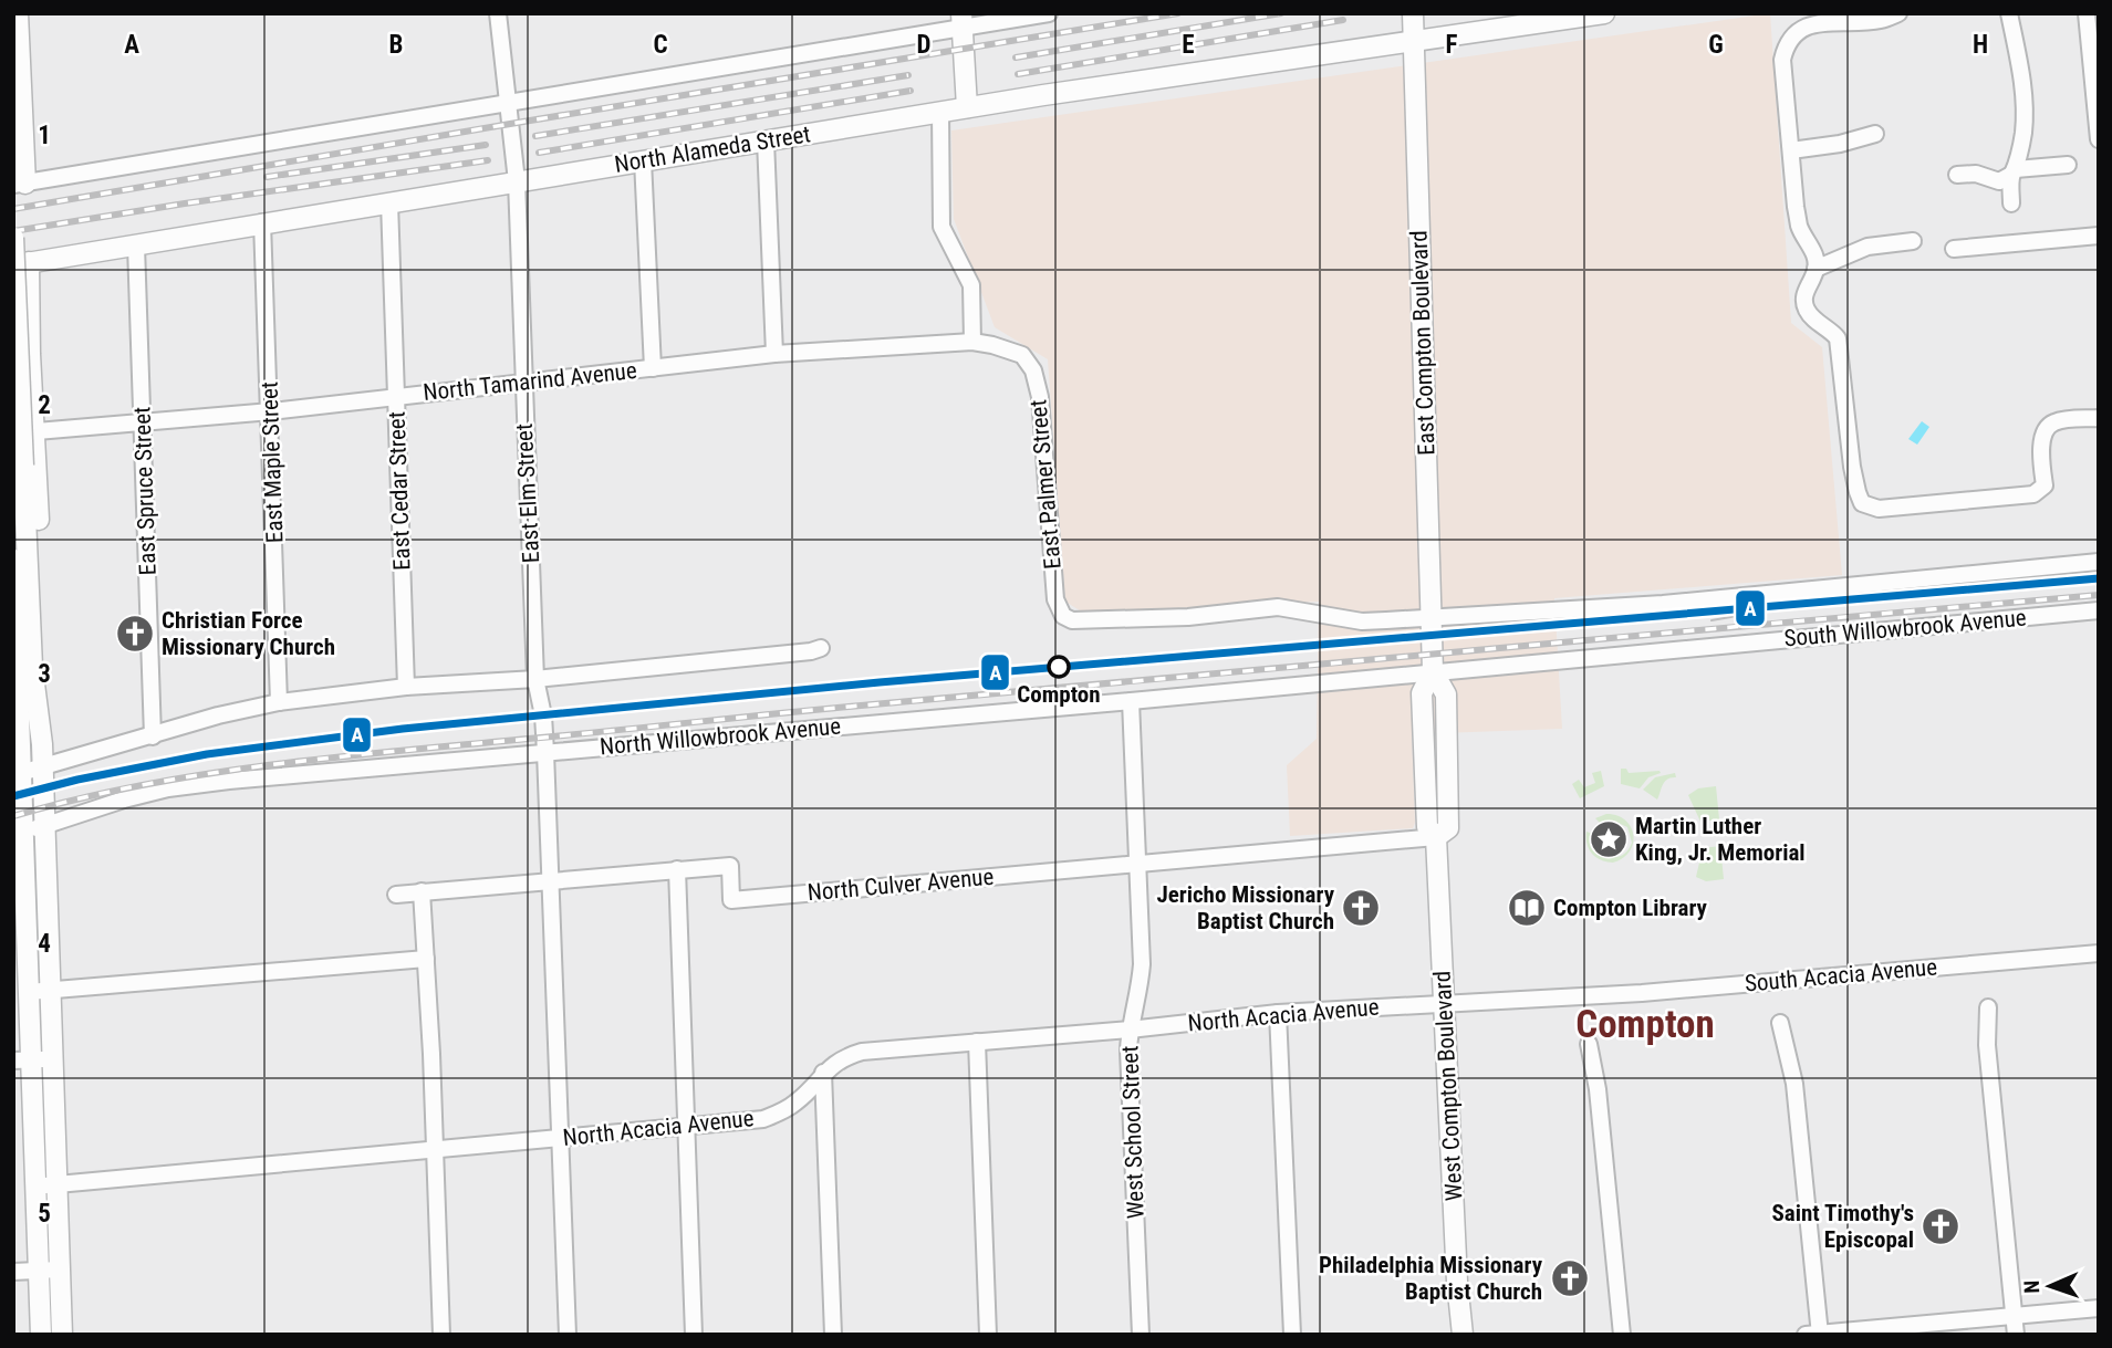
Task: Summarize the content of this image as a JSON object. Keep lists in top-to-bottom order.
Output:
{
  "streets": {
    "main road": ["North Alameda Street", "East Compton Boulevard", "West Compton Boulevard"],
    "street": [
      "North Tamarind Avenue",
      "East Maple Street",
      "East Palmer Street",
      "East Spruce Street",
      "East Cedar Street",
      "East Elm Street",
      "South Willowbrook Avenue",
      "North Willowbrook Avenue",
      "North Culver Avenue",
      "South Acacia Avenue",
      "North Acacia Avenue",
      "West School Street"
    ]
  },
  "crossings": [
    ["North Alameda Street", "East Compton Boulevard"],
    ["North Alameda Street", "East Maple Street"],
    ["North Alameda Street", "East Spruce Street"],
    ["North Alameda Street", "East Cedar Street"],
    ["North Alameda Street", "East Elm Street"],
    ["East Compton Boulevard", "East Palmer Street"],
    ["East Compton Boulevard", "South Willowbrook Avenue"],
    ["East Compton Boulevard", "North Willowbrook Avenue"],
    ["East Compton Boulevard", "West Compton Boulevard"],
    ["North Tamarind Avenue", "East Maple Street"],
    ["North Tamarind Avenue", "East Palmer Street"],
    ["North Tamarind Avenue", "East Spruce Street"],
    ["North Tamarind Avenue", "East Cedar Street"],
    ["North Tamarind Avenue", "East Elm Street"],
    ["East Palmer Street", "South Willowbrook Avenue"],
    ["East Elm Street", "North Willowbrook Avenue"],
    ["East Elm Street", "North Culver Avenue"],
    ["East Elm Street", "North Acacia Avenue"],
    ["South Willowbrook Avenue", "North Willowbrook Avenue"],
    ["South Willowbrook Avenue", "West Compton Boulevard"],
    ["North Willowbrook Avenue", "West Compton Boulevard"],
    ["North Willowbrook Avenue", "West School Street"],
    ["North Culver Avenue", "West Compton Boulevard"],
    ["North Culver Avenue", "West School Street"],
    ["South Acacia Avenue", "North Acacia Avenue"],
    ["South Acacia Avenue", "West Compton Boulevard"],
    ["North Acacia Avenue", "West Compton Boulevard"],
    ["North Acacia Avenue", "West School Street"]
  ],
  "districts": ["Compton"],
  "places": {
    "church": [
      "Christian Force Missionary Church",
      "Jericho Missionary Baptist Church",
      "Saint Timothy's Episcopal",
      "Philadelphia Missionary Baptist Church"
    ],
    "other": ["Compton"],
    "place": ["Martin Luther King, Jr. Memorial"],
    "library": ["Compton Library"]
  },
  "lines": ["transit line A"],
  "north": "left",
  "grid": {
    "columns": [
      "A",
      "B",
      "C",
      "D",
      "E",
      "F",
      "G",
      "H"
    ],
    "rows": [
      "1",
      "2",
      "3",
      "4",
      "5"
    ]
  }
}
